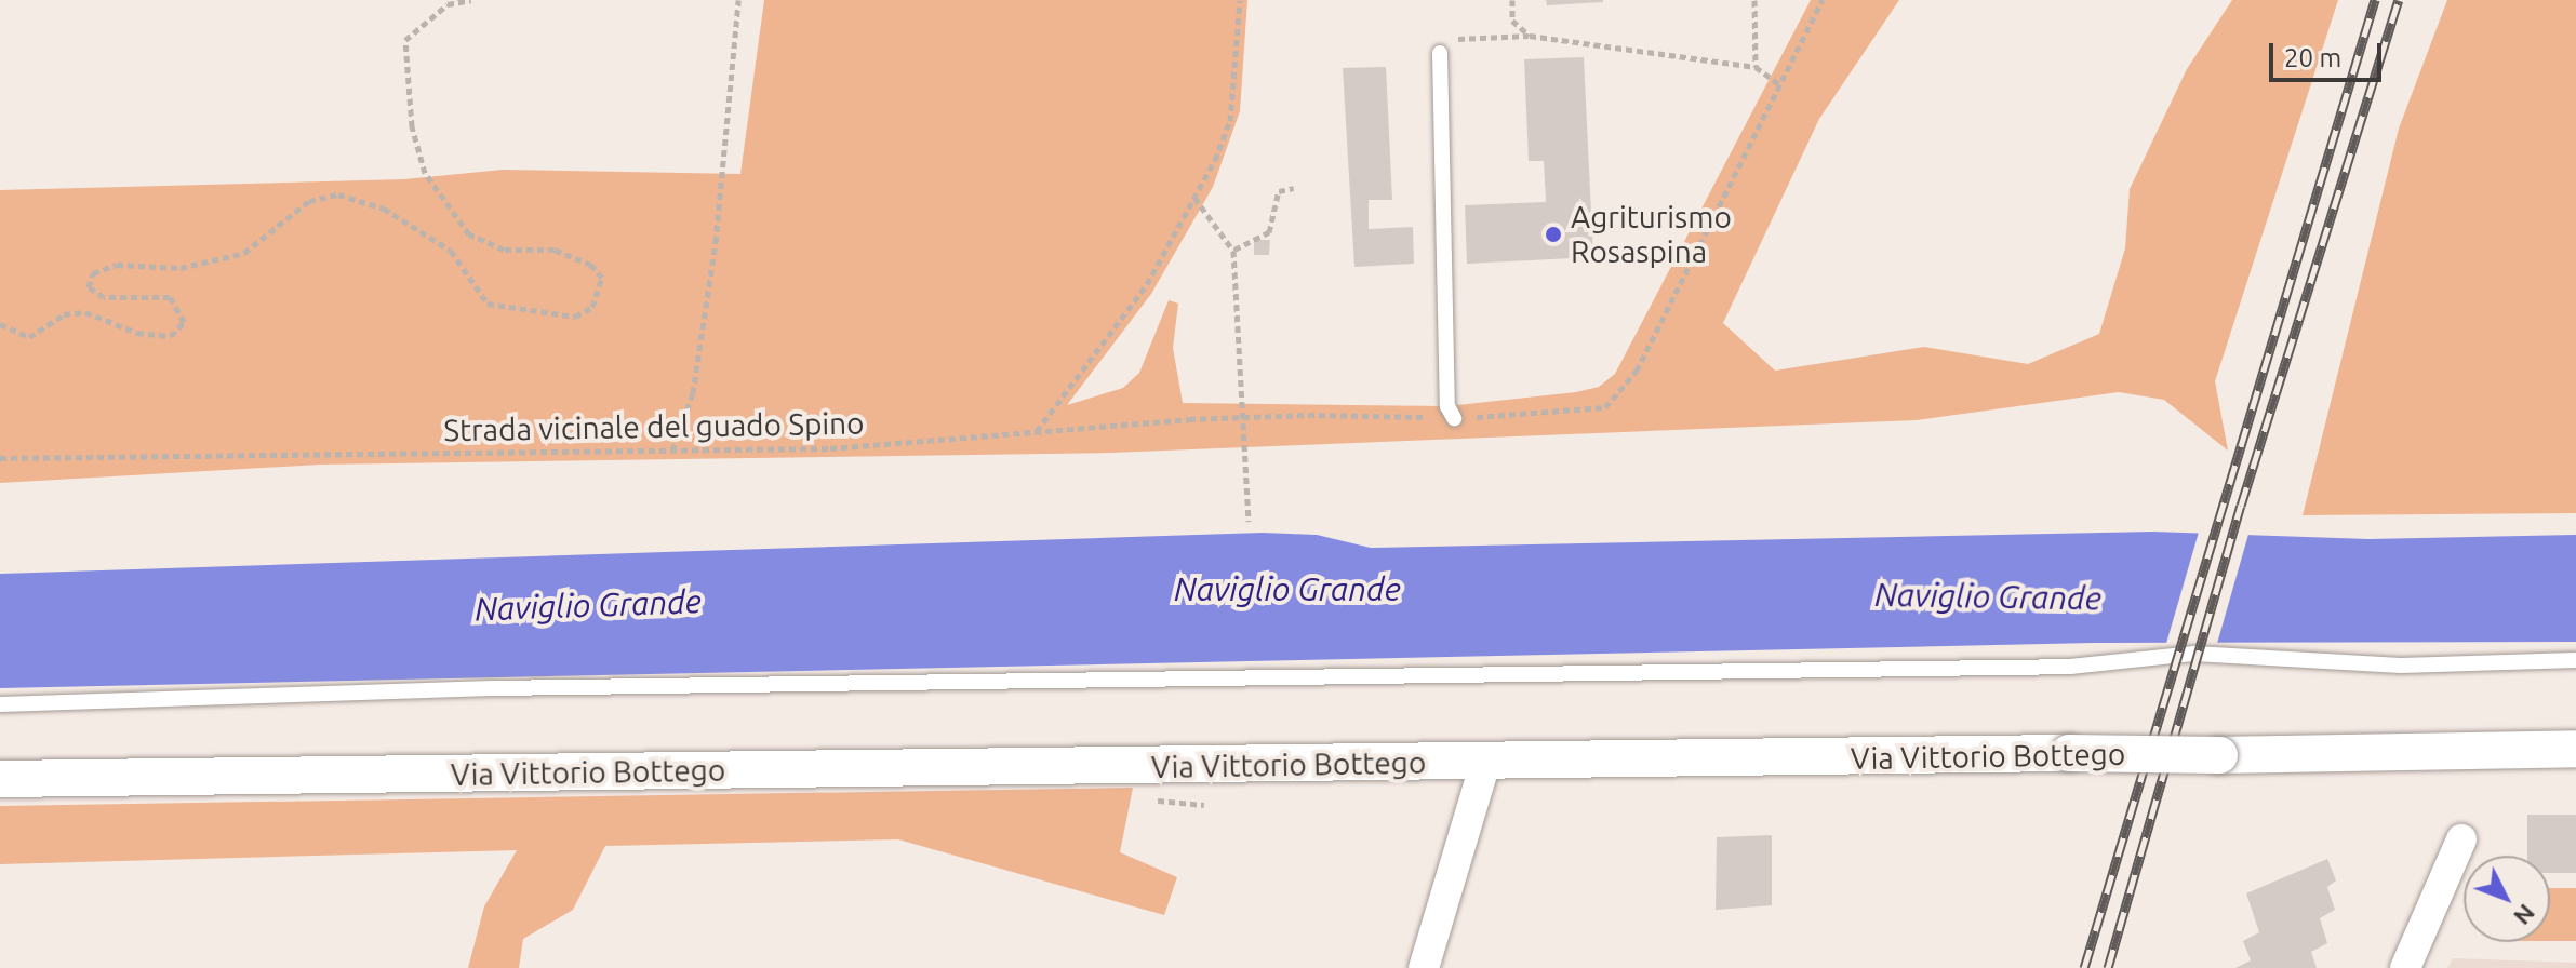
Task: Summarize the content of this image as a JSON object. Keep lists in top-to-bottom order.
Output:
{
  "streets": {
    "street": ["Via Vittorio Bottego"],
    "path": ["Strada vicinale del guado Spino"]
  },
  "water": ["Naviglio Grande"],
  "places": ["Agriturismo Rosaspina"],
  "scale_bar": "20 m",
  "north": "bottom right"
}
